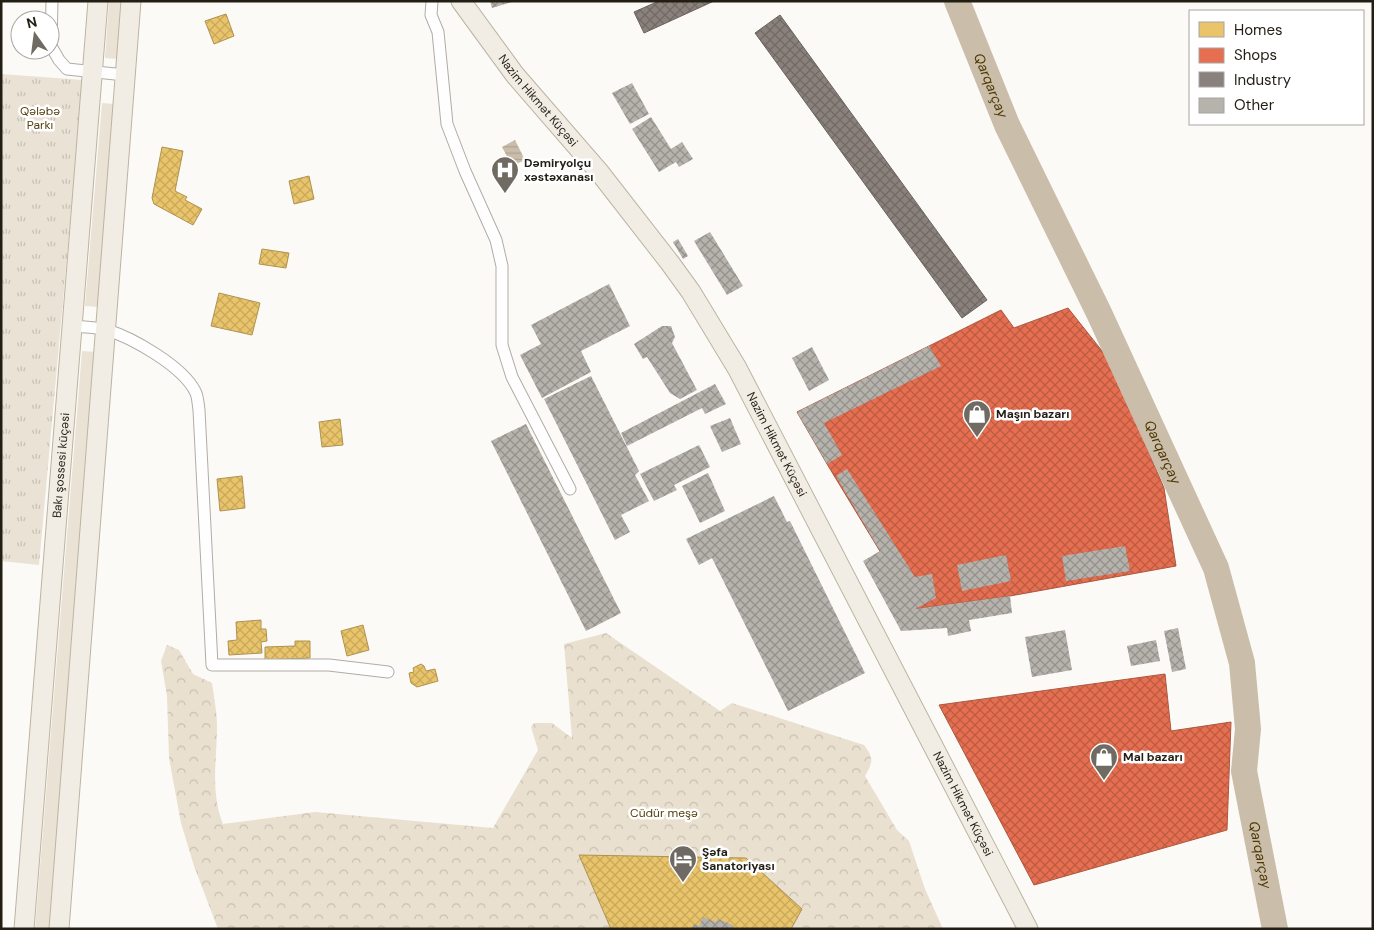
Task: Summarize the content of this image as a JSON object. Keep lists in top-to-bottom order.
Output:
{
  "streets": {
    "main road": ["Nazim Hikmət Küçəsi", "Bakı şossesi küçəsi"]
  },
  "water": ["Qarqarçay"],
  "parks": ["Qələbə Parkı", "Cüdür meşə"],
  "places": {
    "hospital": ["Dəmiryolçu xəstəxanası"],
    "shop": ["Maşın bazarı", "Mal bazarı"],
    "hotel": ["Şəfa Sanatoriyası"]
  },
  "legend": [
    "Homes",
    "Shops",
    "Industry",
    "Other"
  ],
  "north": "top"
}
